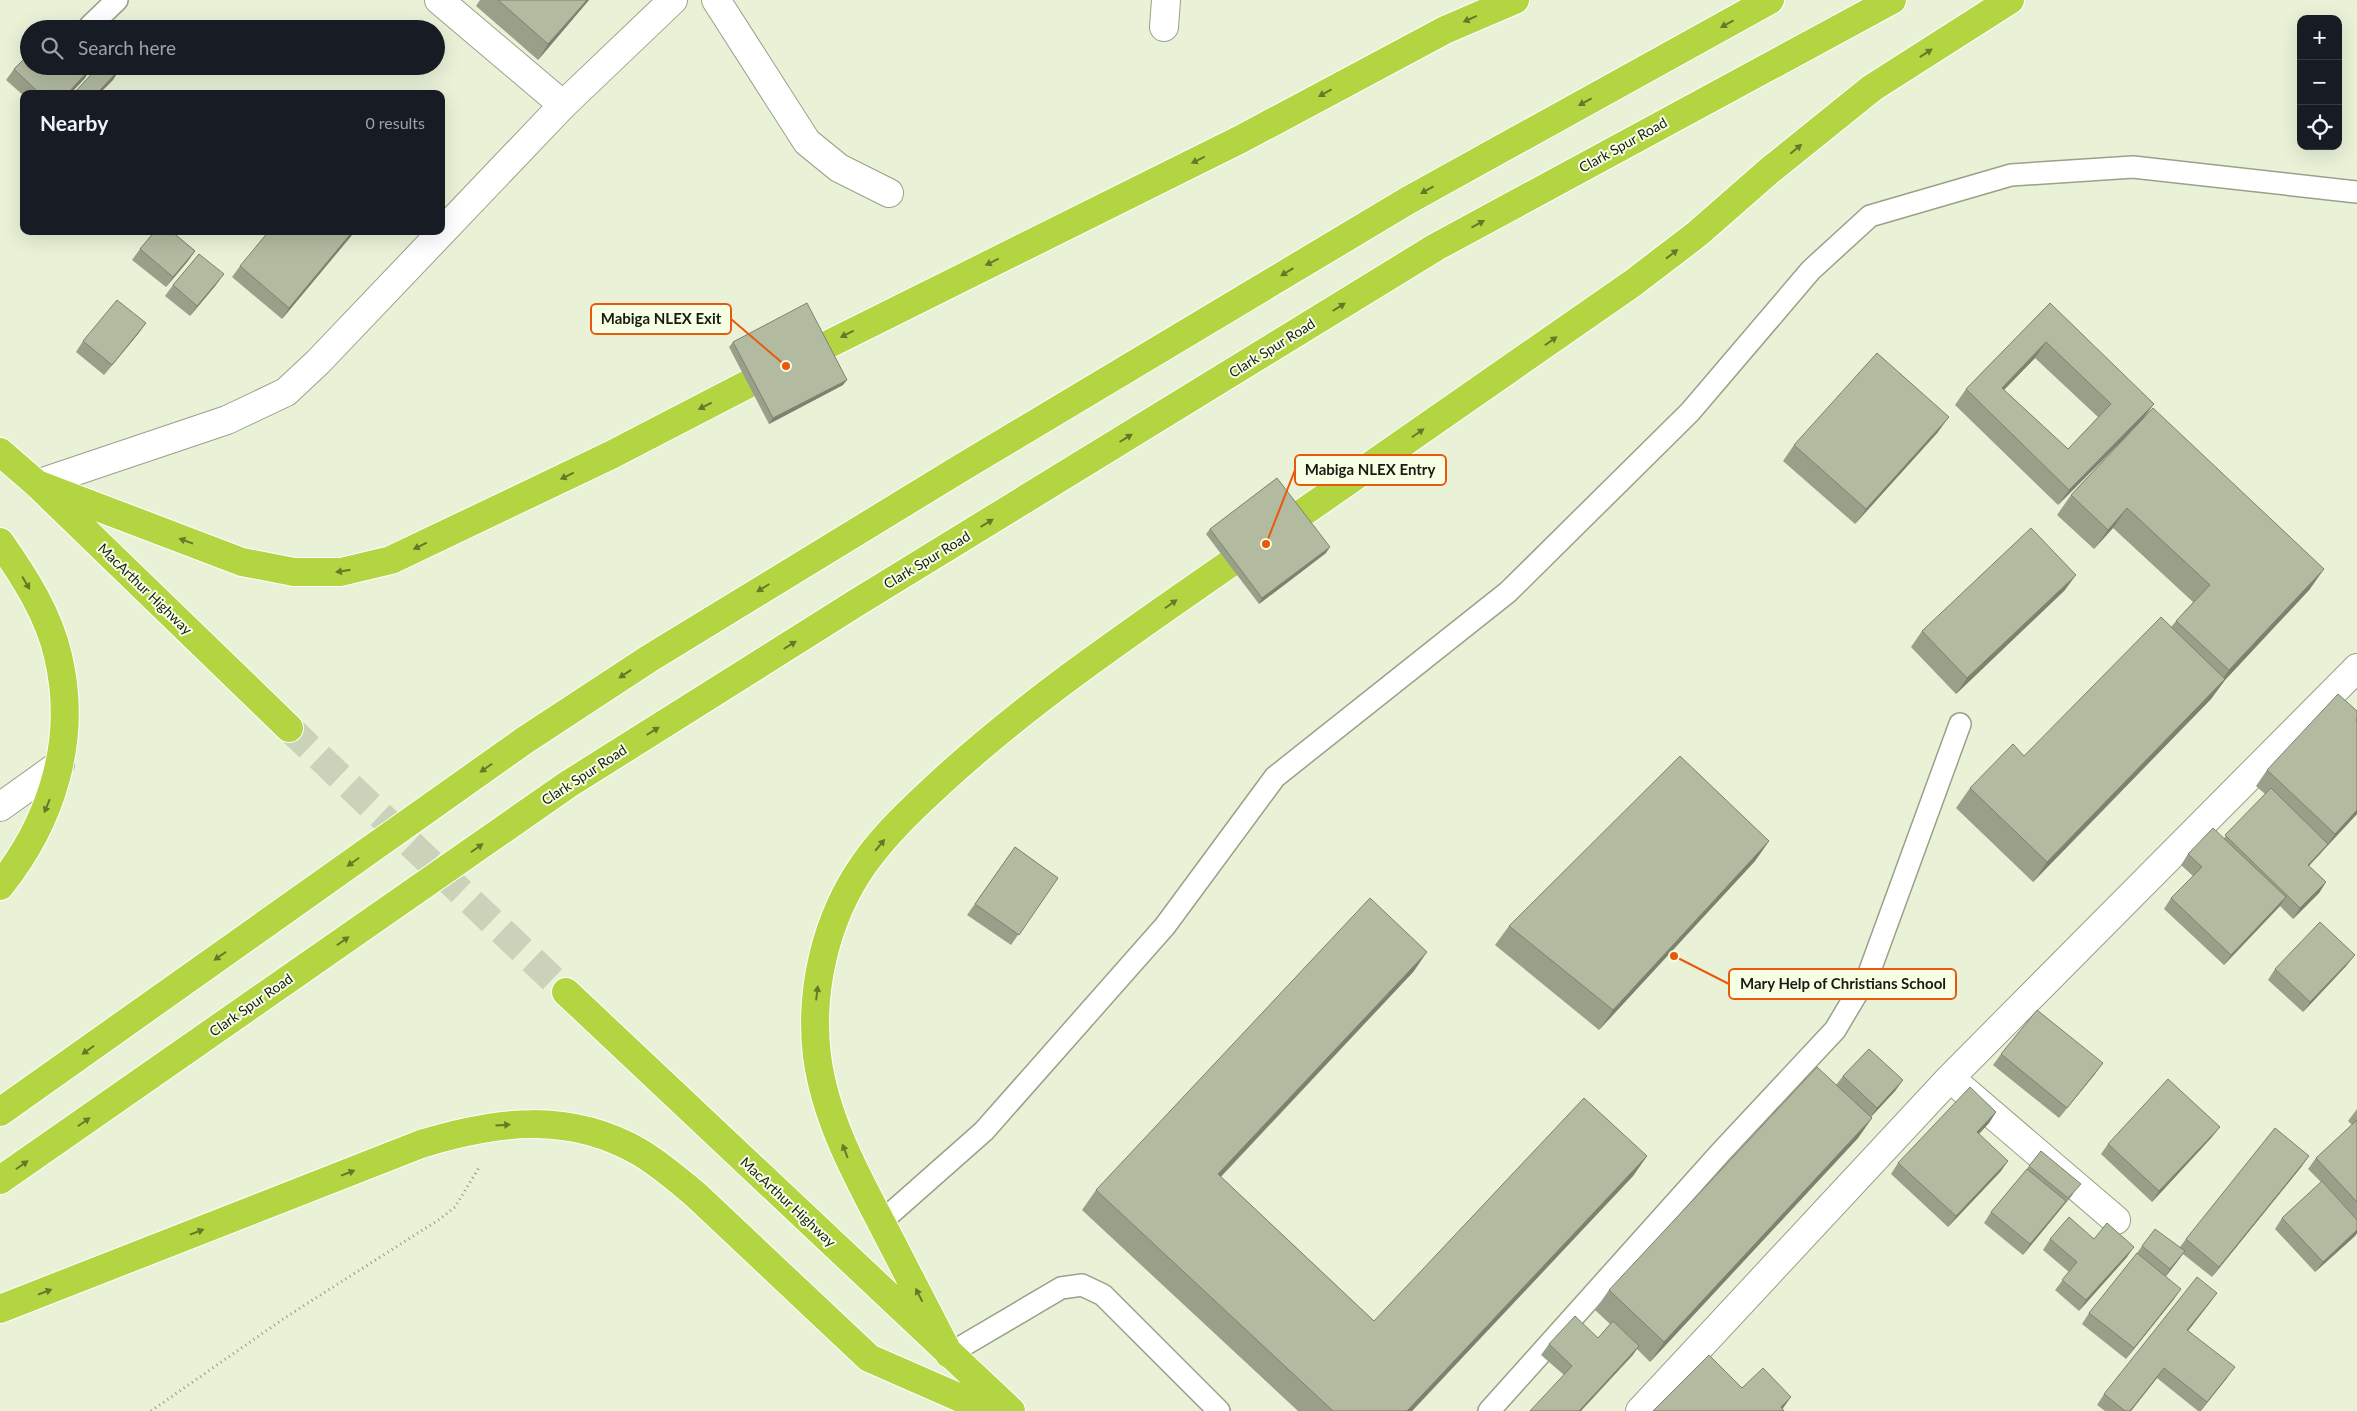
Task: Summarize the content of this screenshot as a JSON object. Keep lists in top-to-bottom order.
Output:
{
  "streets": {
    "highway": ["Clark Spur Road", "MacArthur Highway"]
  },
  "places": ["Mabiga NLEX Exit", "Mabiga NLEX Entry", "Mary Help of Christians School"],
  "page": {
    "map_buttons": ["+", "−"],
    "search": "Search here",
    "heading": ["Nearby", "0 results"]
  }
}
